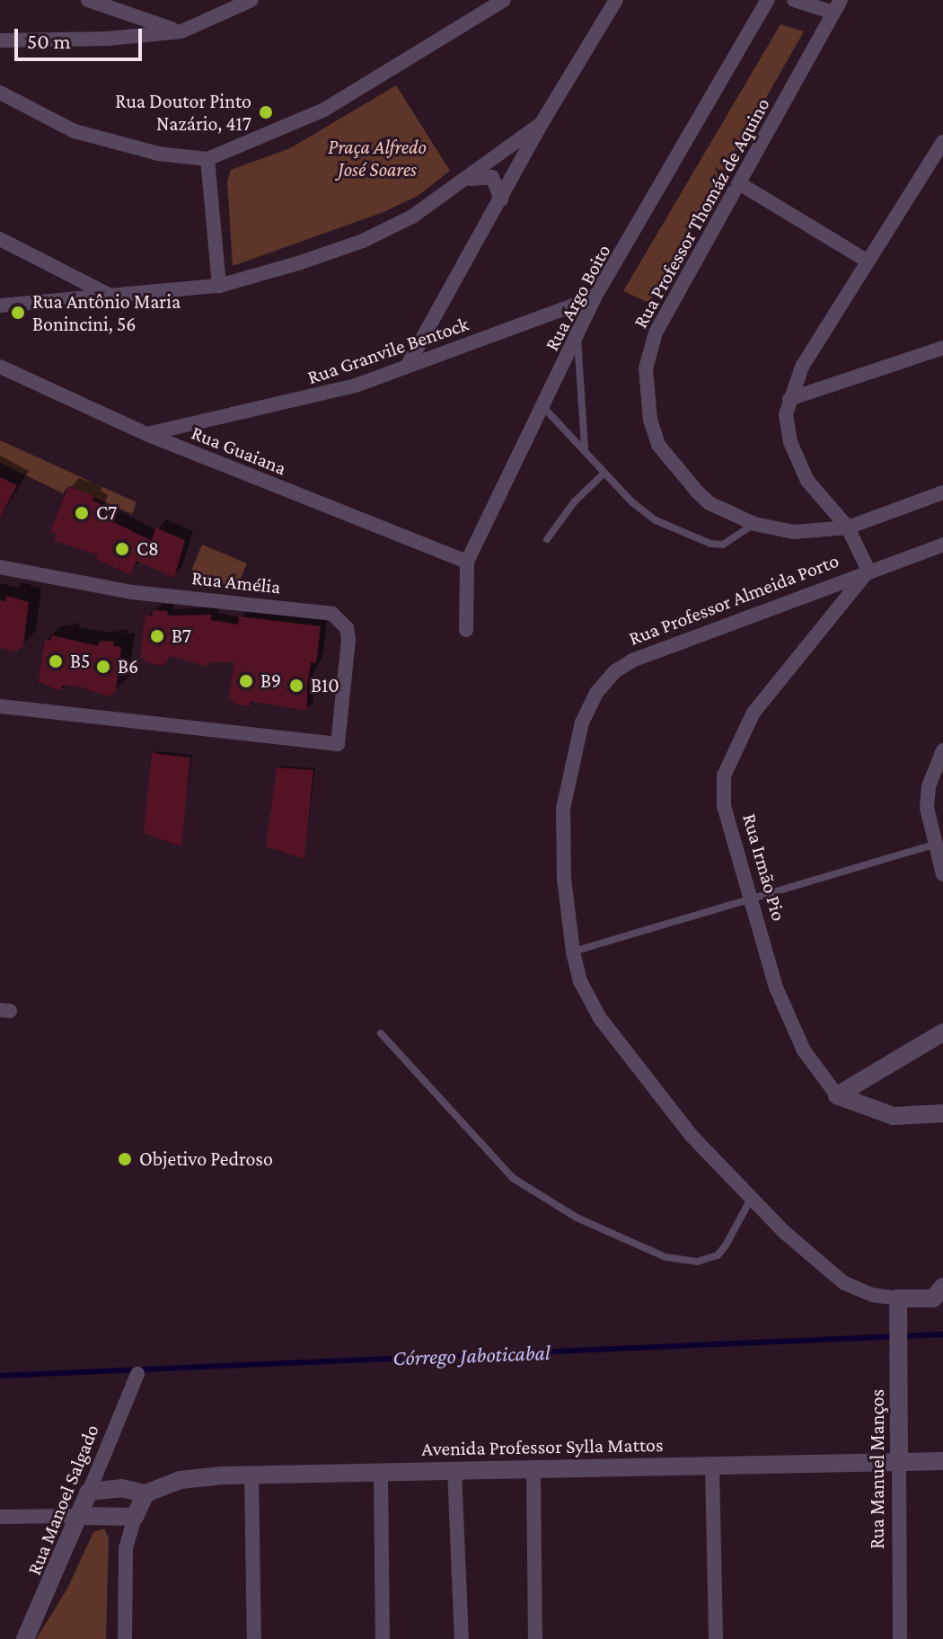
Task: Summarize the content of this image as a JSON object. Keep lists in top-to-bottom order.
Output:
{
  "streets": {
    "street": [
      "Rua Professor Thomáz de Aquino",
      "Rua Argo Boito",
      "Rua Granvile Bentock",
      "Rua Guaiana",
      "Rua Amélia",
      "Rua Professor Almeida Porto",
      "Rua Irmão Pio",
      "Avenida Professor Sylla Mattos",
      "Rua Manuel Manços",
      "Rua Manoel Salgado"
    ]
  },
  "crossings": [
    ["Rua Argo Boito", "Rua Granvile Bentock"],
    ["Rua Argo Boito", "Rua Guaiana"],
    ["Rua Granvile Bentock", "Rua Guaiana"],
    ["Rua Professor Almeida Porto", "Rua Irmão Pio"],
    ["Rua Professor Almeida Porto", "Rua Manuel Manços"],
    ["Avenida Professor Sylla Mattos", "Rua Manuel Manços"],
    ["Avenida Professor Sylla Mattos", "Rua Manoel Salgado"]
  ],
  "water": ["Córrego Jaboticabal"],
  "parks": ["Praça Alfredo José Soares"],
  "places": [
    "Rua Doutor Pinto Nazário, 417",
    "Rua Antônio Maria Bonincini, 56",
    "C7",
    "C8",
    "B7",
    "B5",
    "B6",
    "B9",
    "B10",
    "Objetivo Pedroso"
  ],
  "scale_bar": "50 m"
}
